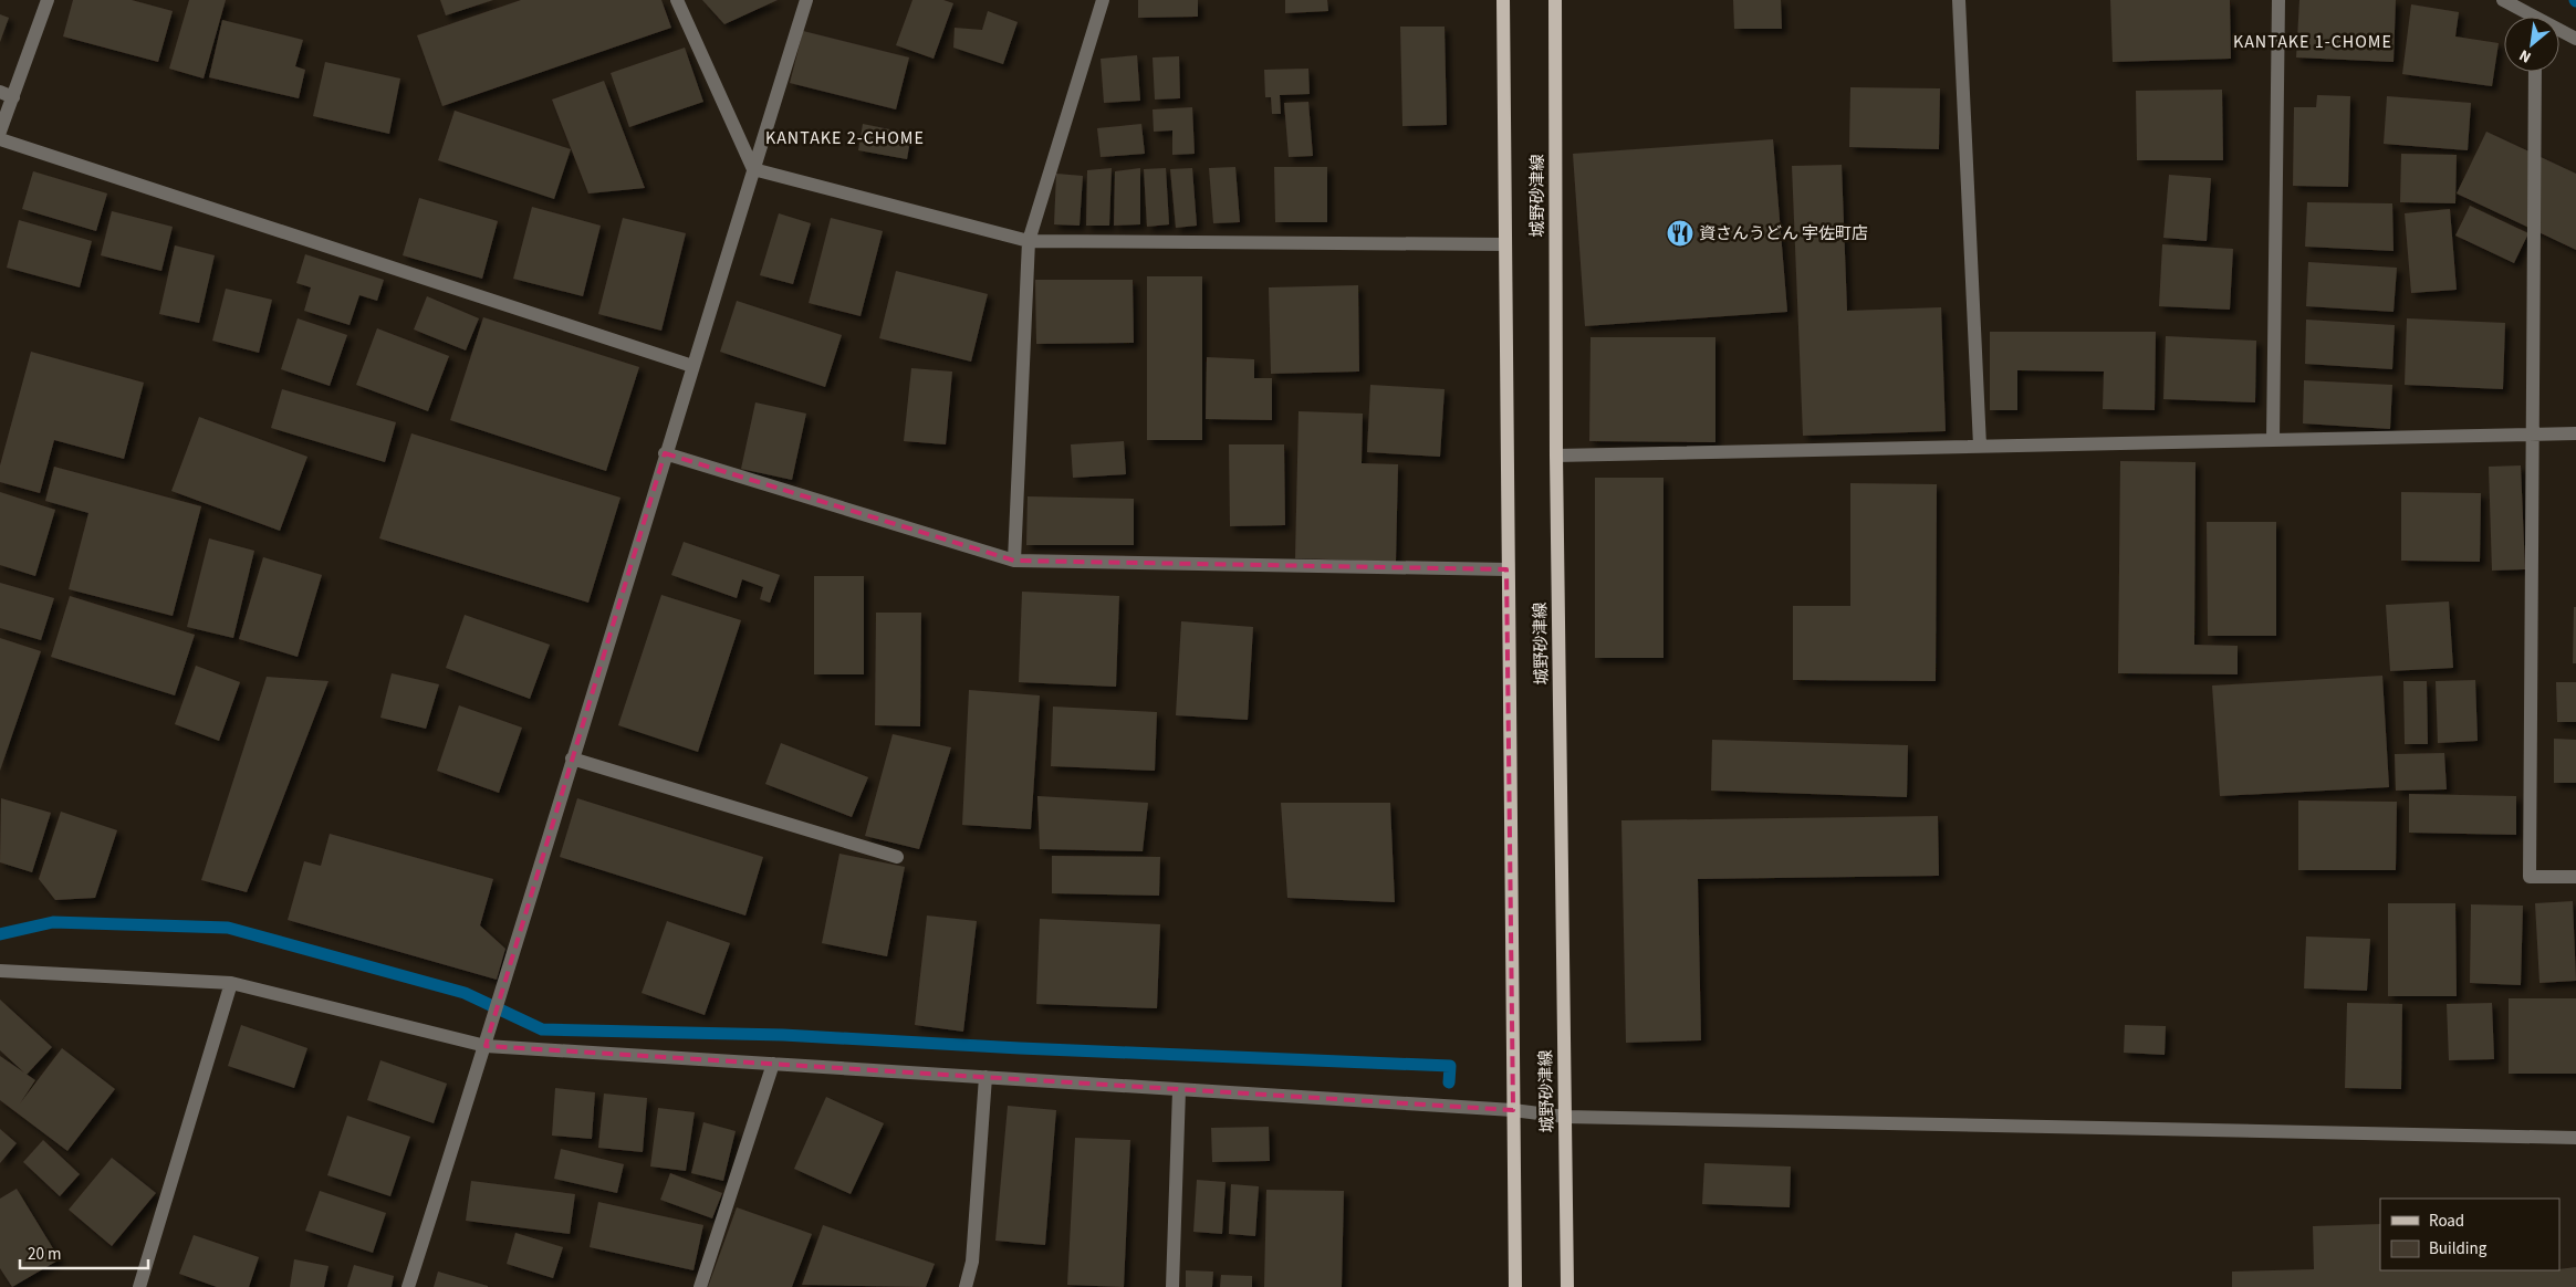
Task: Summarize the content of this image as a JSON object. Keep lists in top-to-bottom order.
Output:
{
  "streets": {
    "main road": ["城野砂津線"]
  },
  "districts": ["KANTAKE 1-CHOME", "KANTAKE 2-CHOME"],
  "places": {
    "restaurant": ["資さんうどん 宇佐町店"]
  },
  "legend": ["Road", "Building"],
  "scale_bar": "20 m",
  "north": "bottom left"
}
